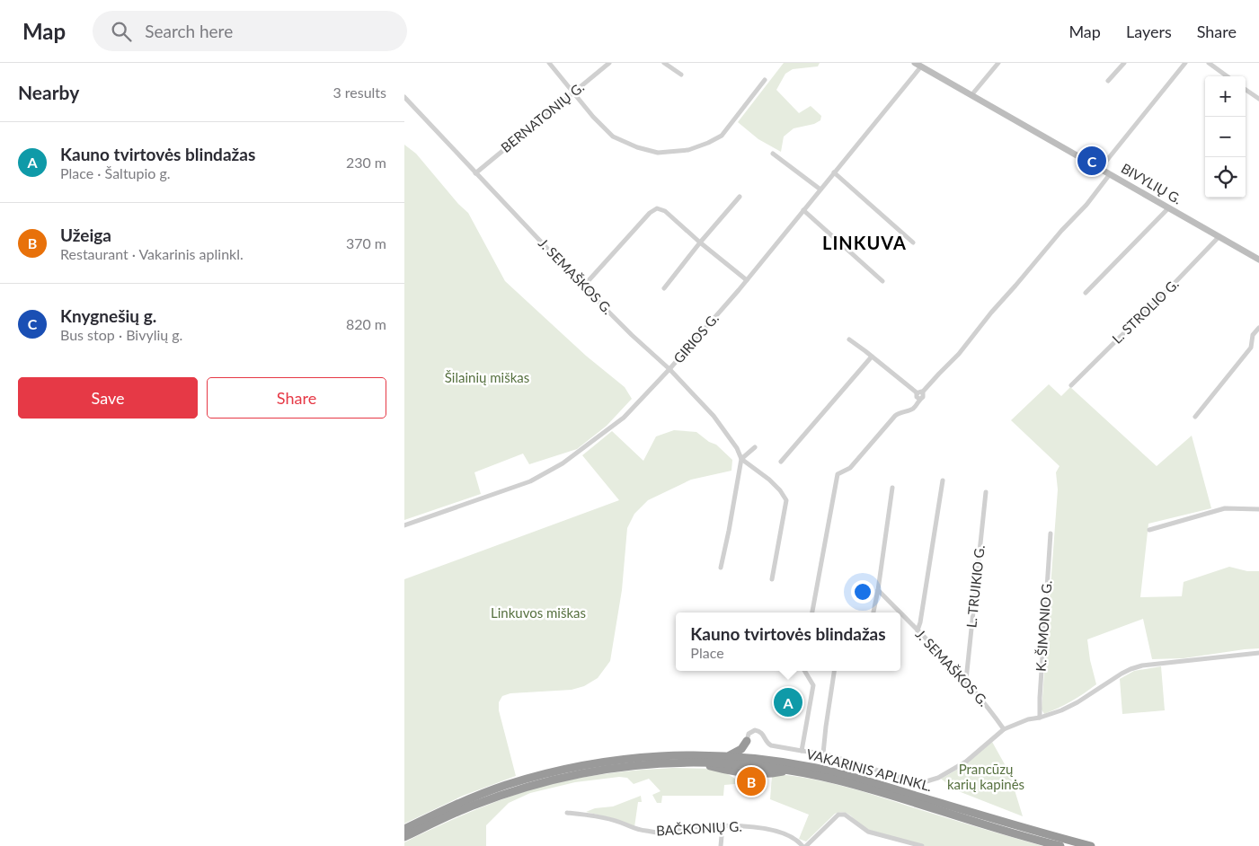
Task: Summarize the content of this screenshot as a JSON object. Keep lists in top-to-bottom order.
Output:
{
  "streets": {
    "highway": ["VAKARINIS APLINKL."],
    "street": [
      "BERNATONIŲ G.",
      "BIVYLIŲ G.",
      "J. SEMAŠKOS G.",
      "L. STROLIO G.",
      "GIRIOS G.",
      "L. TRUIKIO G.",
      "K. ŠIMONIO G.",
      "BAČKONIŲ G."
    ]
  },
  "crossings": [
    ["BERNATONIŲ G.", "J. SEMAŠKOS G."],
    ["BIVYLIŲ G.", "L. STROLIO G."],
    ["BIVYLIŲ G.", "GIRIOS G."],
    ["J. SEMAŠKOS G.", "GIRIOS G."],
    ["J. SEMAŠKOS G.", "L. TRUIKIO G."]
  ],
  "districts": ["LINKUVA"],
  "parks": ["Šilainių miškas", "Linkuvos miškas", "Prancūzų karių kapinės"],
  "page": {
    "header": "Map",
    "search": "Search here",
    "nav": ["Map", "Layers", "Share"],
    "heading": ["Nearby", "3 results"],
    "map_buttons": ["+", "−"],
    "list": [
      {
        "mark": "A",
        "name": "Kauno tvirtovės blindažas",
        "note": "Place · Šaltupio g.",
        "value": "230 m"
      },
      {
        "mark": "B",
        "name": "Užeiga",
        "note": "Restaurant · Vakarinis aplinkl.",
        "value": "370 m"
      },
      {
        "mark": "C",
        "name": "Knygnešių g.",
        "note": "Bus stop · Bivylių g.",
        "value": "820 m"
      }
    ],
    "pins": ["C", "A", "B"],
    "buttons": ["Save", "Share"],
    "popup": ["Kauno tvirtovės blindažas", "Place"]
  }
}
